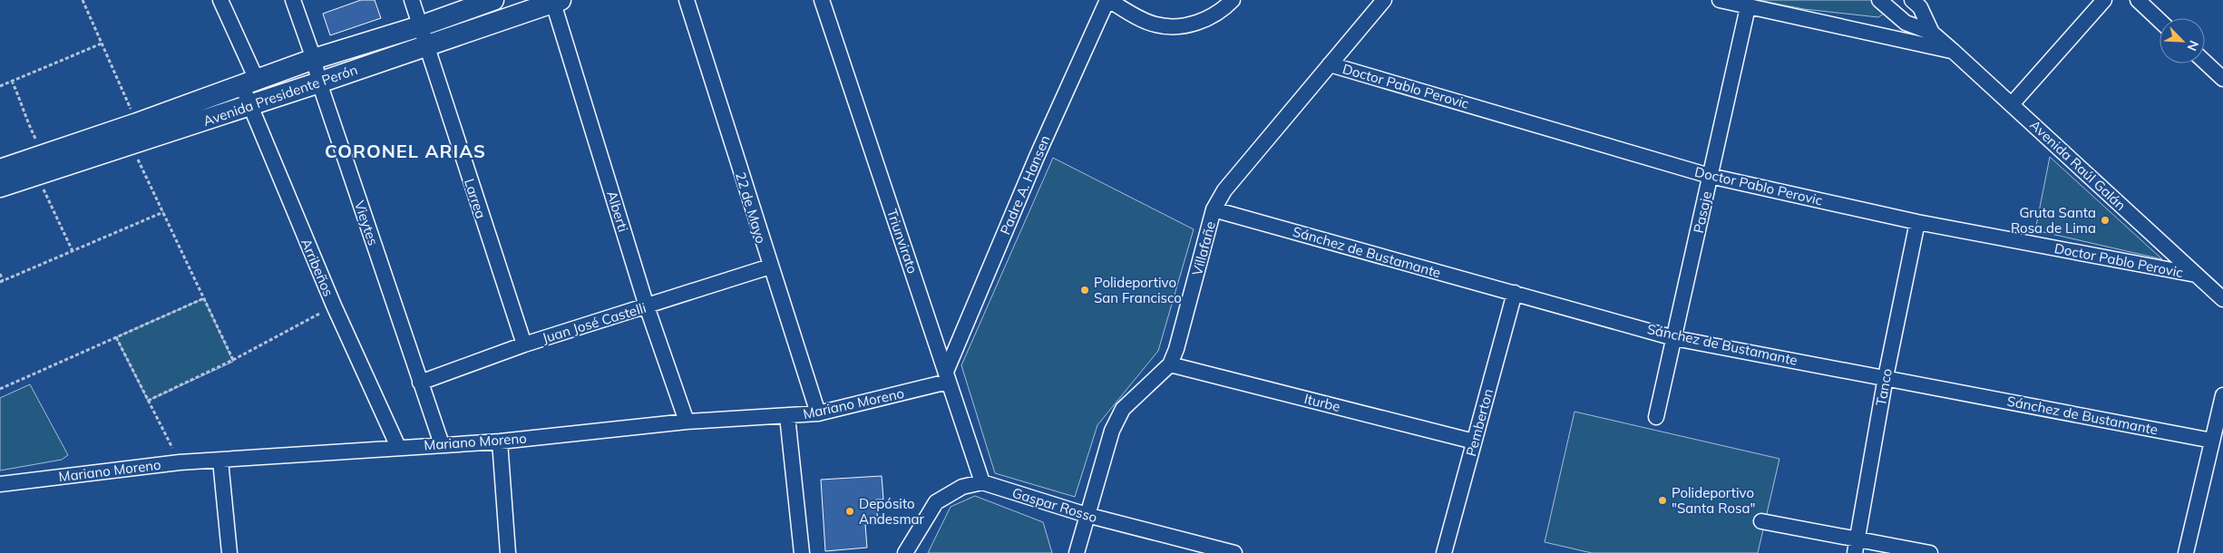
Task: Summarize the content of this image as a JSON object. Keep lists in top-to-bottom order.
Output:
{
  "streets": {
    "main road": ["Avenida Presidente Perón"],
    "street": [
      "Doctor Pablo Perovic",
      "Avenida Raúl Galán",
      "Padre A. Hansen",
      "Larrea",
      "22 de Mayo",
      "Alberti",
      "Pasaje",
      "Vieytes",
      "Triunvirato",
      "Villafañe",
      "Sánchez de Bustamante",
      "Arribeños",
      "Juan José Castelli",
      "Tanco",
      "Iturbe",
      "Mariano Moreno",
      "Pemberton",
      "Gaspar Rosso"
    ]
  },
  "crossings": [
    ["Doctor Pablo Perovic", "Avenida Raúl Galán"],
    ["Doctor Pablo Perovic", "Pasaje"],
    ["Doctor Pablo Perovic", "Villafañe"],
    ["Doctor Pablo Perovic", "Tanco"],
    ["Avenida Presidente Perón", "Larrea"],
    ["Avenida Presidente Perón", "Alberti"],
    ["Avenida Presidente Perón", "Vieytes"],
    ["Avenida Presidente Perón", "Arribeños"],
    ["Padre A. Hansen", "Triunvirato"],
    ["Padre A. Hansen", "Mariano Moreno"],
    ["Larrea", "Juan José Castelli"],
    ["22 de Mayo", "Juan José Castelli"],
    ["22 de Mayo", "Mariano Moreno"],
    ["Alberti", "Juan José Castelli"],
    ["Alberti", "Mariano Moreno"],
    ["Pasaje", "Sánchez de Bustamante"],
    ["Vieytes", "Juan José Castelli"],
    ["Vieytes", "Mariano Moreno"],
    ["Triunvirato", "Mariano Moreno"],
    ["Triunvirato", "Gaspar Rosso"],
    ["Villafañe", "Sánchez de Bustamante"],
    ["Villafañe", "Iturbe"],
    ["Villafañe", "Gaspar Rosso"],
    ["Sánchez de Bustamante", "Tanco"],
    ["Sánchez de Bustamante", "Pemberton"],
    ["Arribeños", "Mariano Moreno"],
    ["Iturbe", "Pemberton"]
  ],
  "districts": ["CORONEL ARIAS"],
  "places": [
    "Gruta Santa Rosa de Lima",
    "Polideportivo San Francisco",
    "Polideportivo \"Santa Rosa\"",
    "Depósito Andesmar"
  ],
  "north": "bottom right"
}
